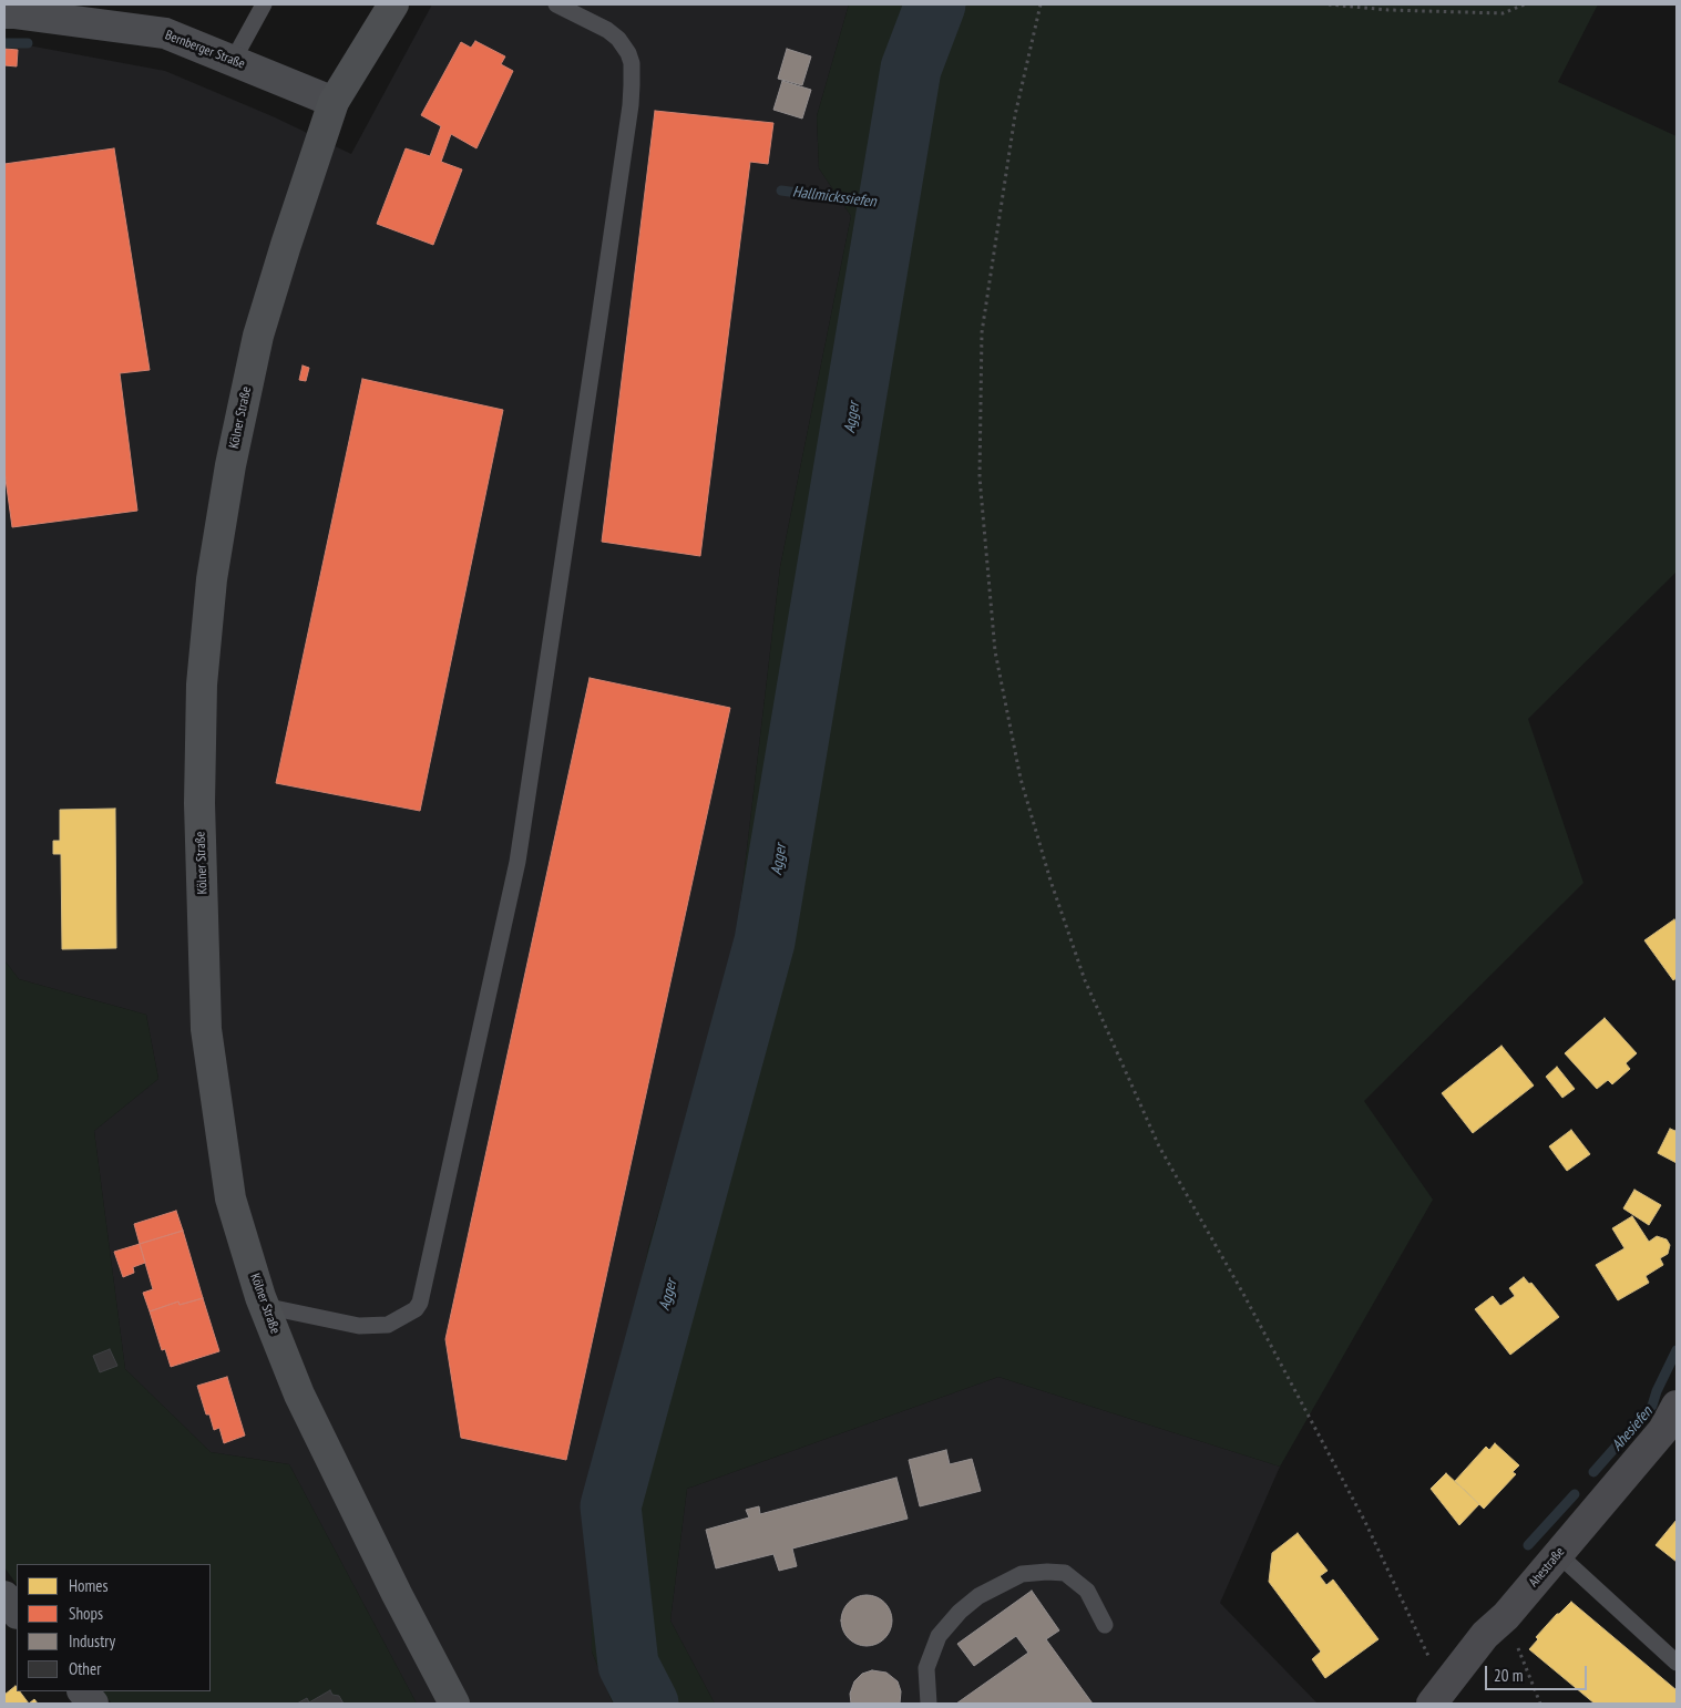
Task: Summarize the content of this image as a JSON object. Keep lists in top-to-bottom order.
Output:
{
  "streets": {
    "main road": ["Kölner Straße", "Ahestraße"],
    "street": ["Bernberger Straße"]
  },
  "crossings": [
    ["Bernberger Straße", "Kölner Straße"]
  ],
  "water": ["Hallmickssiefen", "Agger", "Ahesiefen"],
  "legend": [
    "Homes",
    "Shops",
    "Industry",
    "Other"
  ],
  "scale_bar": "20 m"
}
